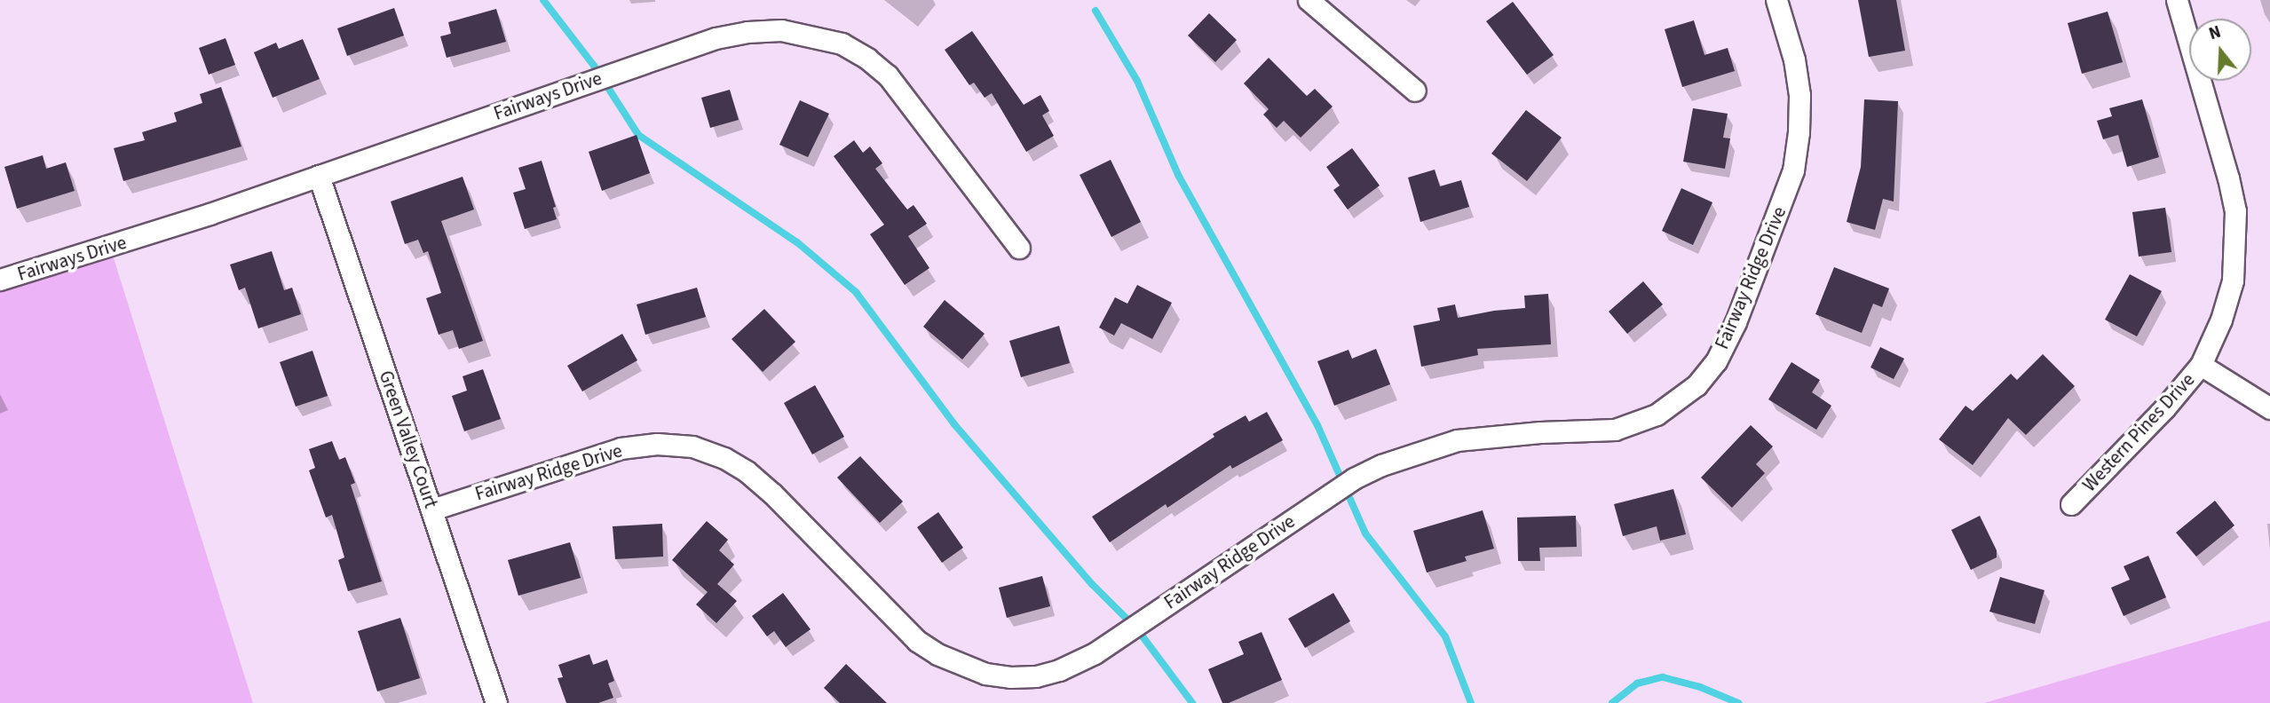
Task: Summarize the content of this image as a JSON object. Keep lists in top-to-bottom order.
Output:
{
  "streets": {
    "street": [
      "Fairways Drive",
      "Fairway Ridge Drive",
      "Western Pines Drive",
      "Green Valley Court"
    ]
  },
  "crossings": [
    ["Fairways Drive", "Green Valley Court"],
    ["Fairway Ridge Drive", "Green Valley Court"]
  ],
  "north": "top"
}
